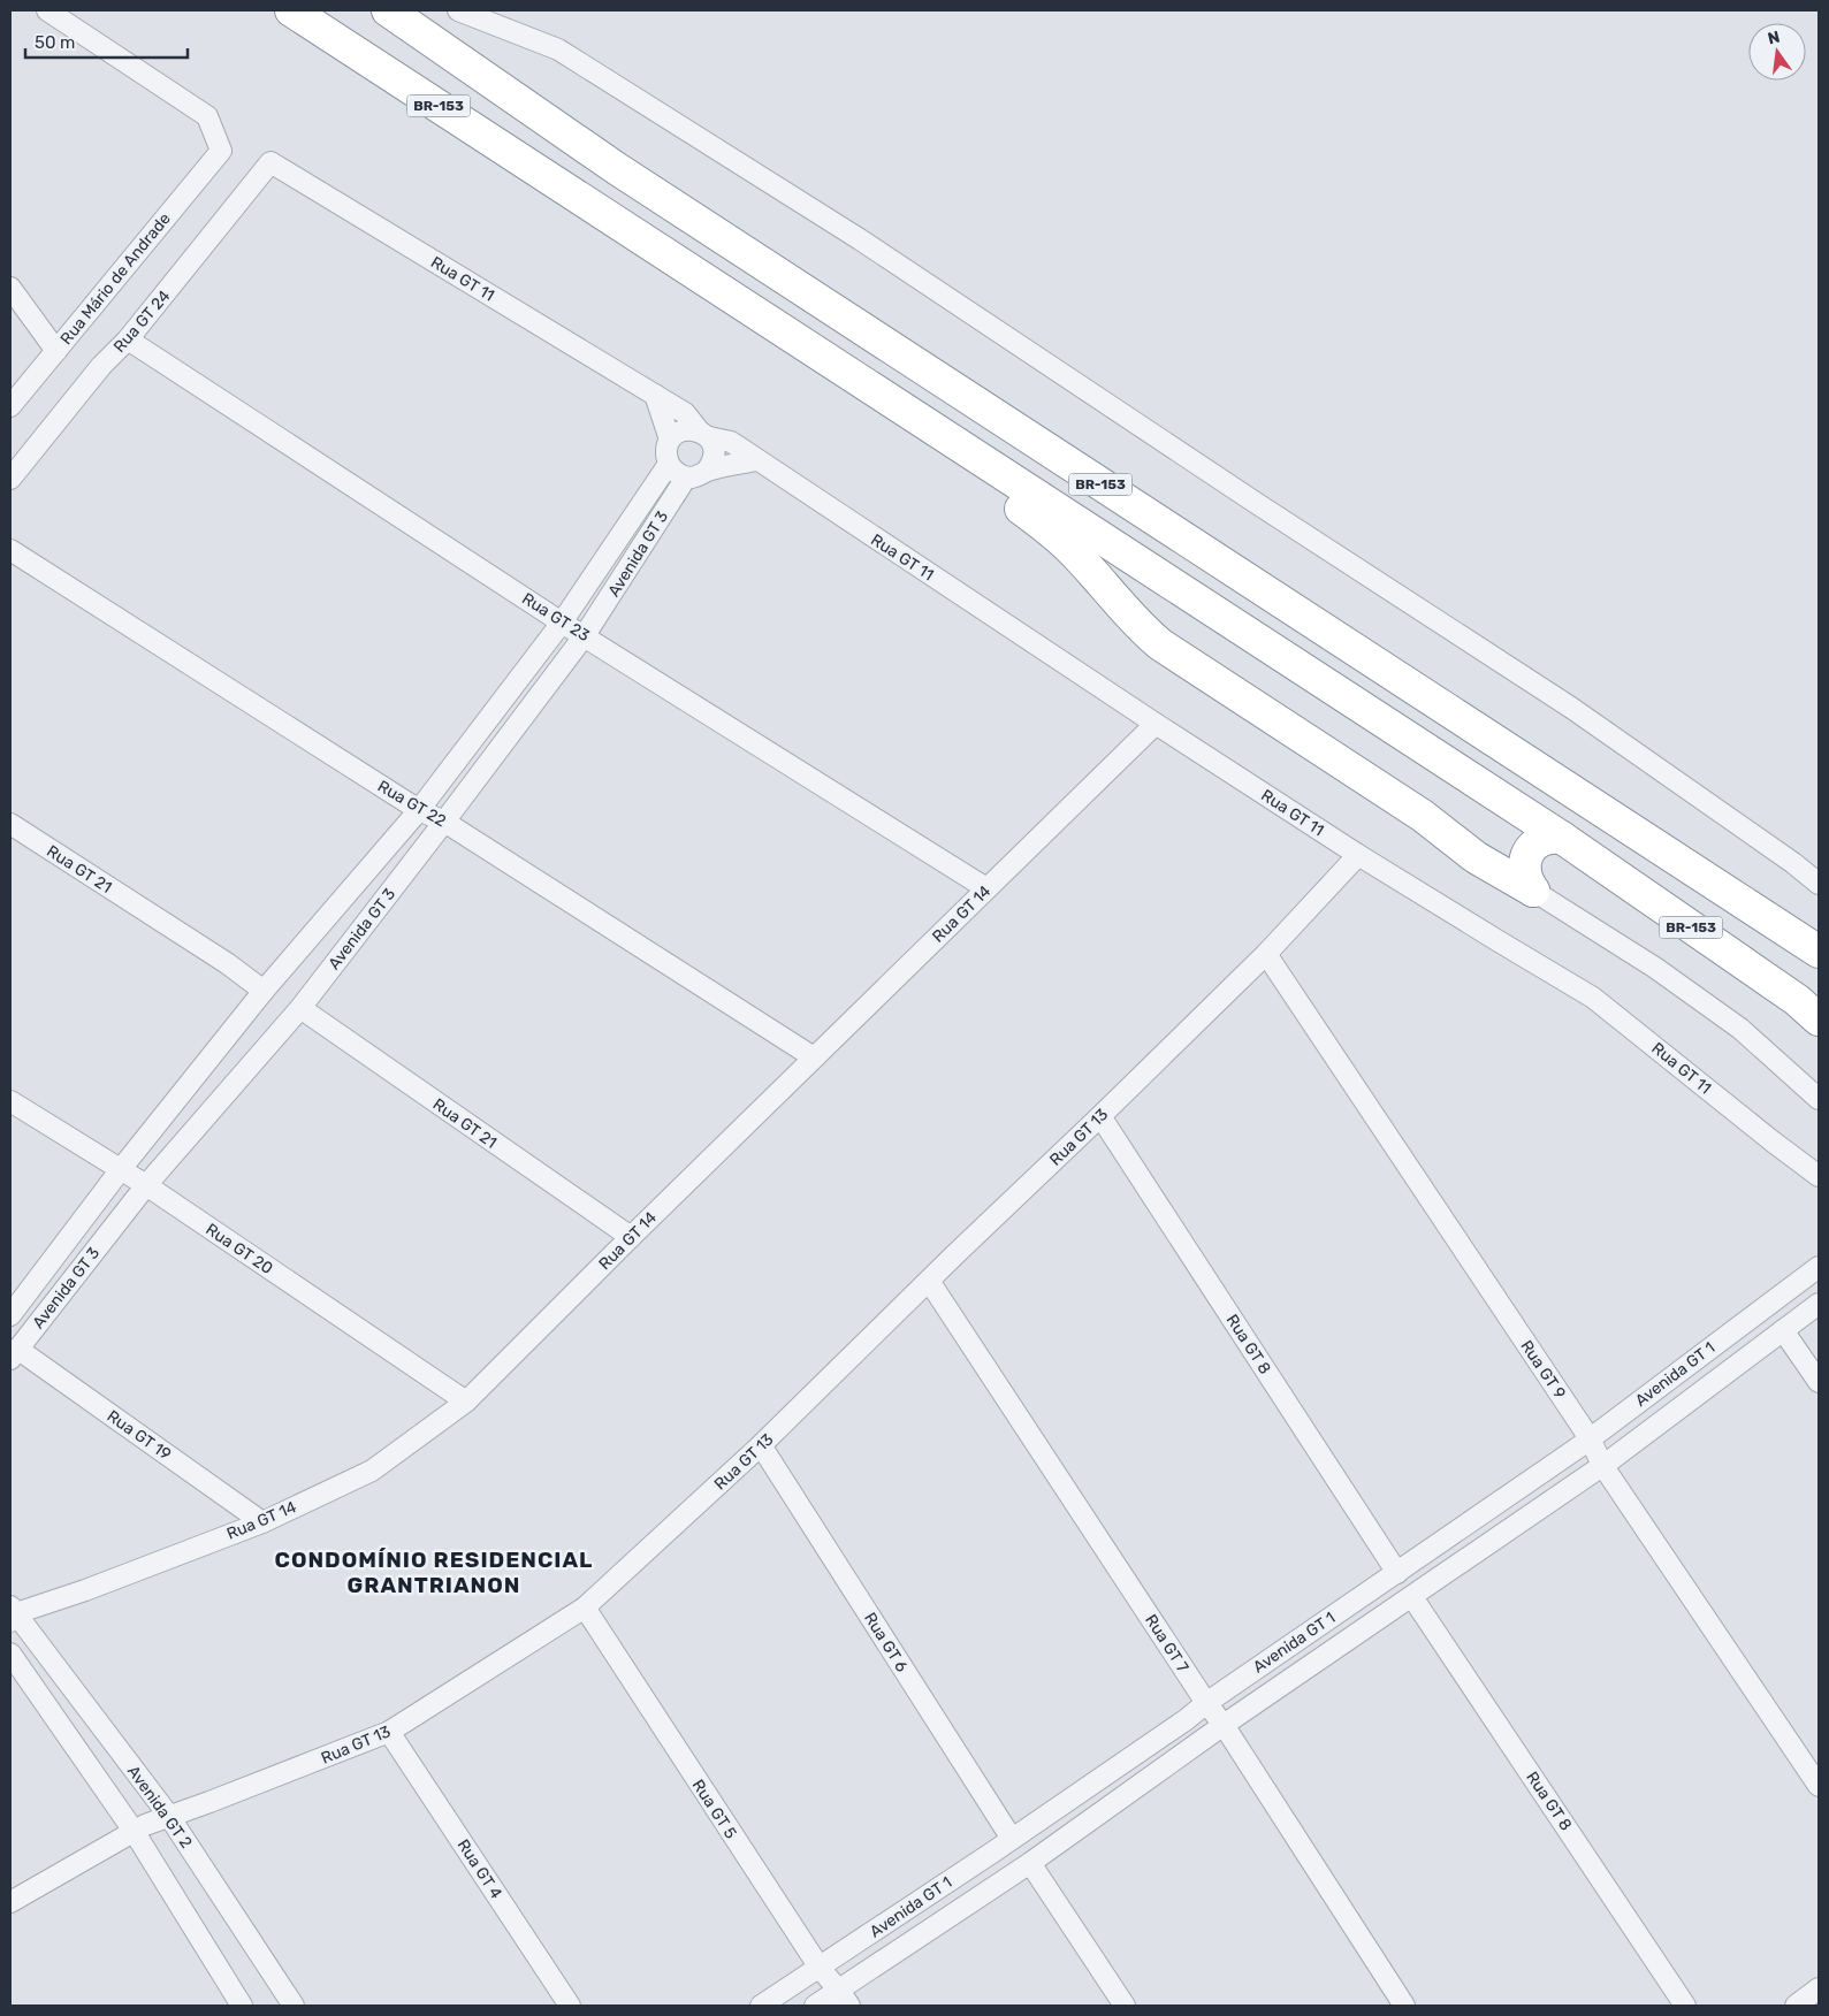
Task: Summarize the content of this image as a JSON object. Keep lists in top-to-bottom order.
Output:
{
  "streets": {
    "highway": ["BR-153"],
    "street": [
      "Rua Mário de Andrade",
      "Rua GT 11",
      "Rua GT 24",
      "Avenida GT 3",
      "Rua GT 23",
      "Rua GT 22",
      "Rua GT 21",
      "Rua GT 14",
      "Rua GT 13",
      "Rua GT 20",
      "Rua GT 8",
      "Rua GT 9",
      "Avenida GT 1",
      "Rua GT 19",
      "Rua GT 6",
      "Rua GT 7",
      "Avenida GT 2",
      "Rua GT 5",
      "Rua GT 4"
    ]
  },
  "crossings": [
    ["Rua GT 11", "Rua GT 24"],
    ["Rua GT 11", "Avenida GT 3"],
    ["Rua GT 11", "Rua GT 14"],
    ["Rua GT 11", "Rua GT 13"],
    ["Rua GT 24", "Rua GT 23"],
    ["Avenida GT 3", "Rua GT 23"],
    ["Avenida GT 3", "Rua GT 22"],
    ["Avenida GT 3", "Rua GT 21"],
    ["Avenida GT 3", "Rua GT 20"],
    ["Avenida GT 3", "Rua GT 19"],
    ["Rua GT 23", "Rua GT 14"],
    ["Rua GT 22", "Rua GT 14"],
    ["Rua GT 21", "Rua GT 14"],
    ["Rua GT 14", "Rua GT 20"],
    ["Rua GT 14", "Rua GT 19"],
    ["Rua GT 14", "Avenida GT 2"],
    ["Rua GT 13", "Rua GT 8"],
    ["Rua GT 13", "Rua GT 9"],
    ["Rua GT 13", "Rua GT 6"],
    ["Rua GT 13", "Rua GT 7"],
    ["Rua GT 13", "Avenida GT 2"],
    ["Rua GT 13", "Rua GT 5"],
    ["Rua GT 13", "Rua GT 4"],
    ["Rua GT 8", "Avenida GT 1"],
    ["Rua GT 9", "Avenida GT 1"],
    ["Avenida GT 1", "Rua GT 6"],
    ["Avenida GT 1", "Rua GT 7"],
    ["Avenida GT 1", "Rua GT 5"]
  ],
  "districts": ["CONDOMÍNIO RESIDENCIAL GRANTRIANON"],
  "scale_bar": "50 m",
  "north": "top"
}
